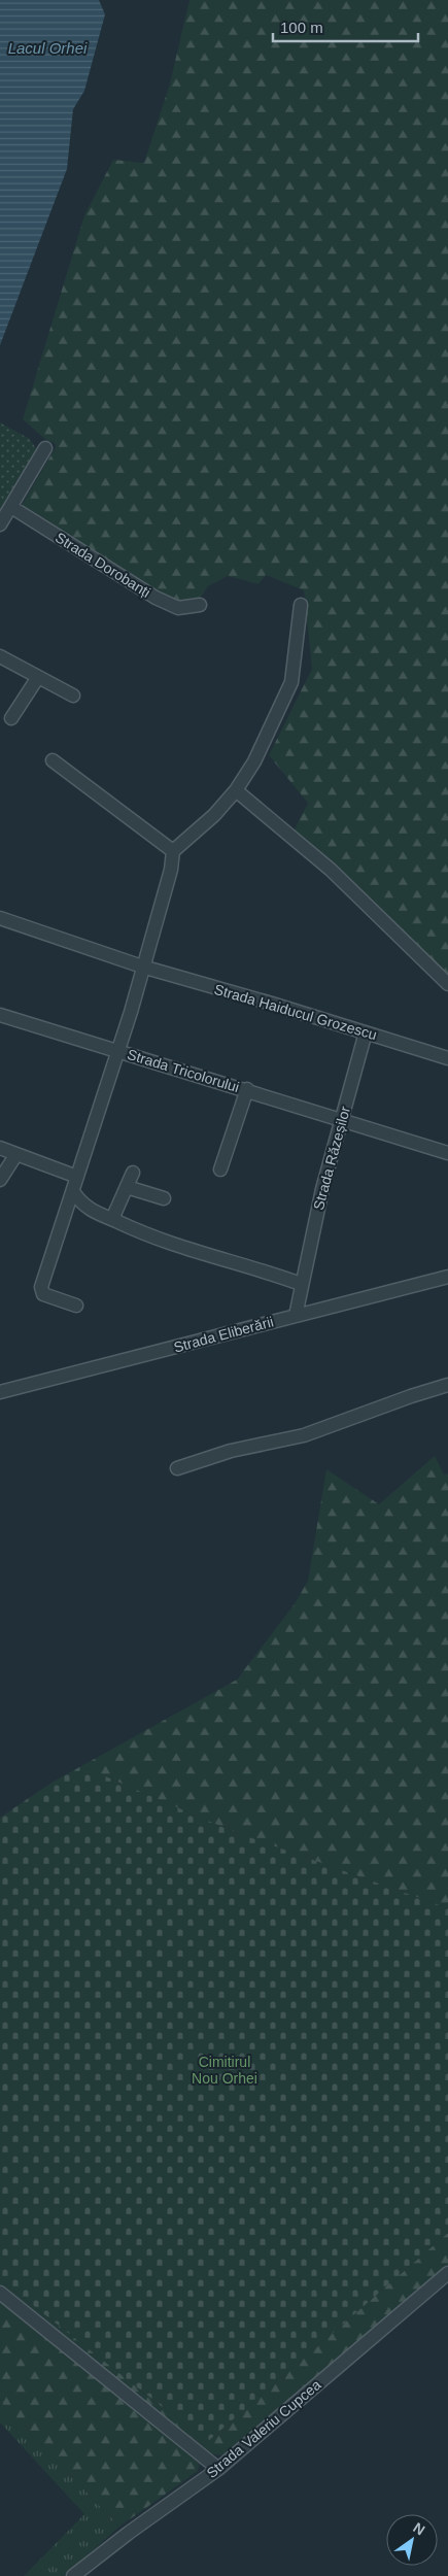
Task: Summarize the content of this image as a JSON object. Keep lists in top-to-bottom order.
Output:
{
  "streets": {
    "street": [
      "Strada Dorobanți",
      "Strada Haiducul Grozescu",
      "Strada Tricolorului",
      "Strada Răzeșilor",
      "Strada Eliberării",
      "Strada Valeriu Cupcea"
    ]
  },
  "crossings": [
    ["Strada Haiducul Grozescu", "Strada Răzeșilor"],
    ["Strada Tricolorului", "Strada Răzeșilor"],
    ["Strada Răzeșilor", "Strada Eliberării"]
  ],
  "water": ["Lacul Orhei"],
  "parks": ["Cimitirul Nou Orhei"],
  "scale_bar": "100 m",
  "north": "top right"
}
